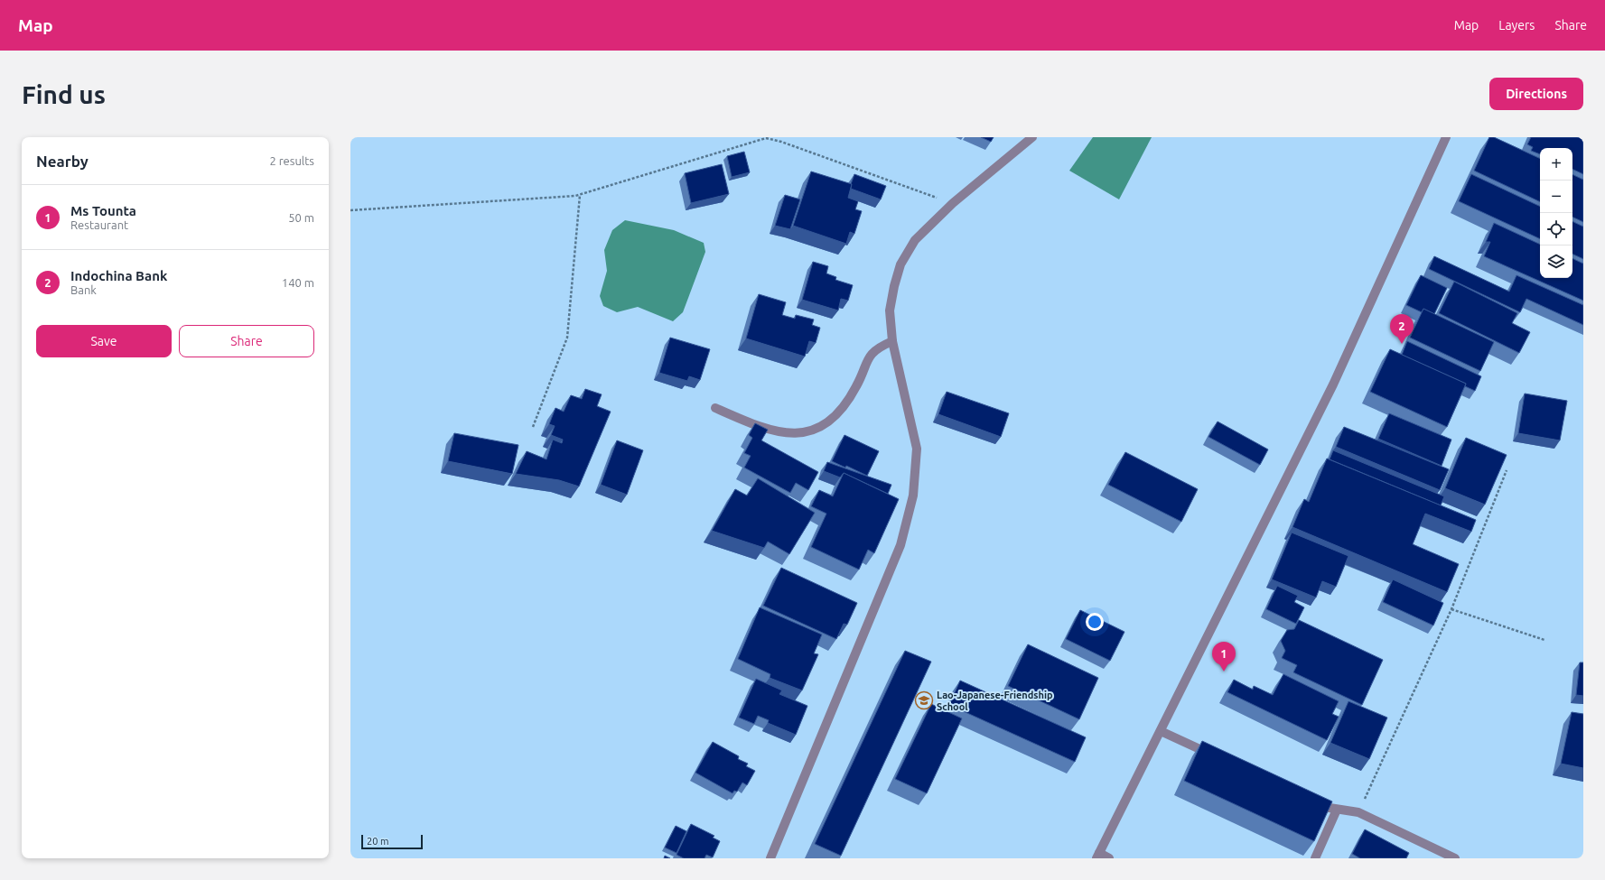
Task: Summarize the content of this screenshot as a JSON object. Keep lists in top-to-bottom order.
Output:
{
  "places": {
    "school or university": ["Lao-Japanese-Friendship School"]
  },
  "scale_bar": "20 m",
  "page": {
    "header": "Map",
    "nav": ["Map", "Layers", "Share"],
    "buttons": [
      "Directions",
      ["Save", "Share"]
    ],
    "title": "Find us",
    "heading": ["Nearby", "2 results"],
    "map_buttons": ["+", "−"],
    "list": [
      {
        "mark": "1",
        "name": "Ms Tounta",
        "note": "Restaurant",
        "value": "50 m"
      },
      {
        "mark": "2",
        "name": "Indochina Bank",
        "note": "Bank",
        "value": "140 m"
      }
    ],
    "pins": ["2", "1"],
    "scale": "20 m"
  }
}
